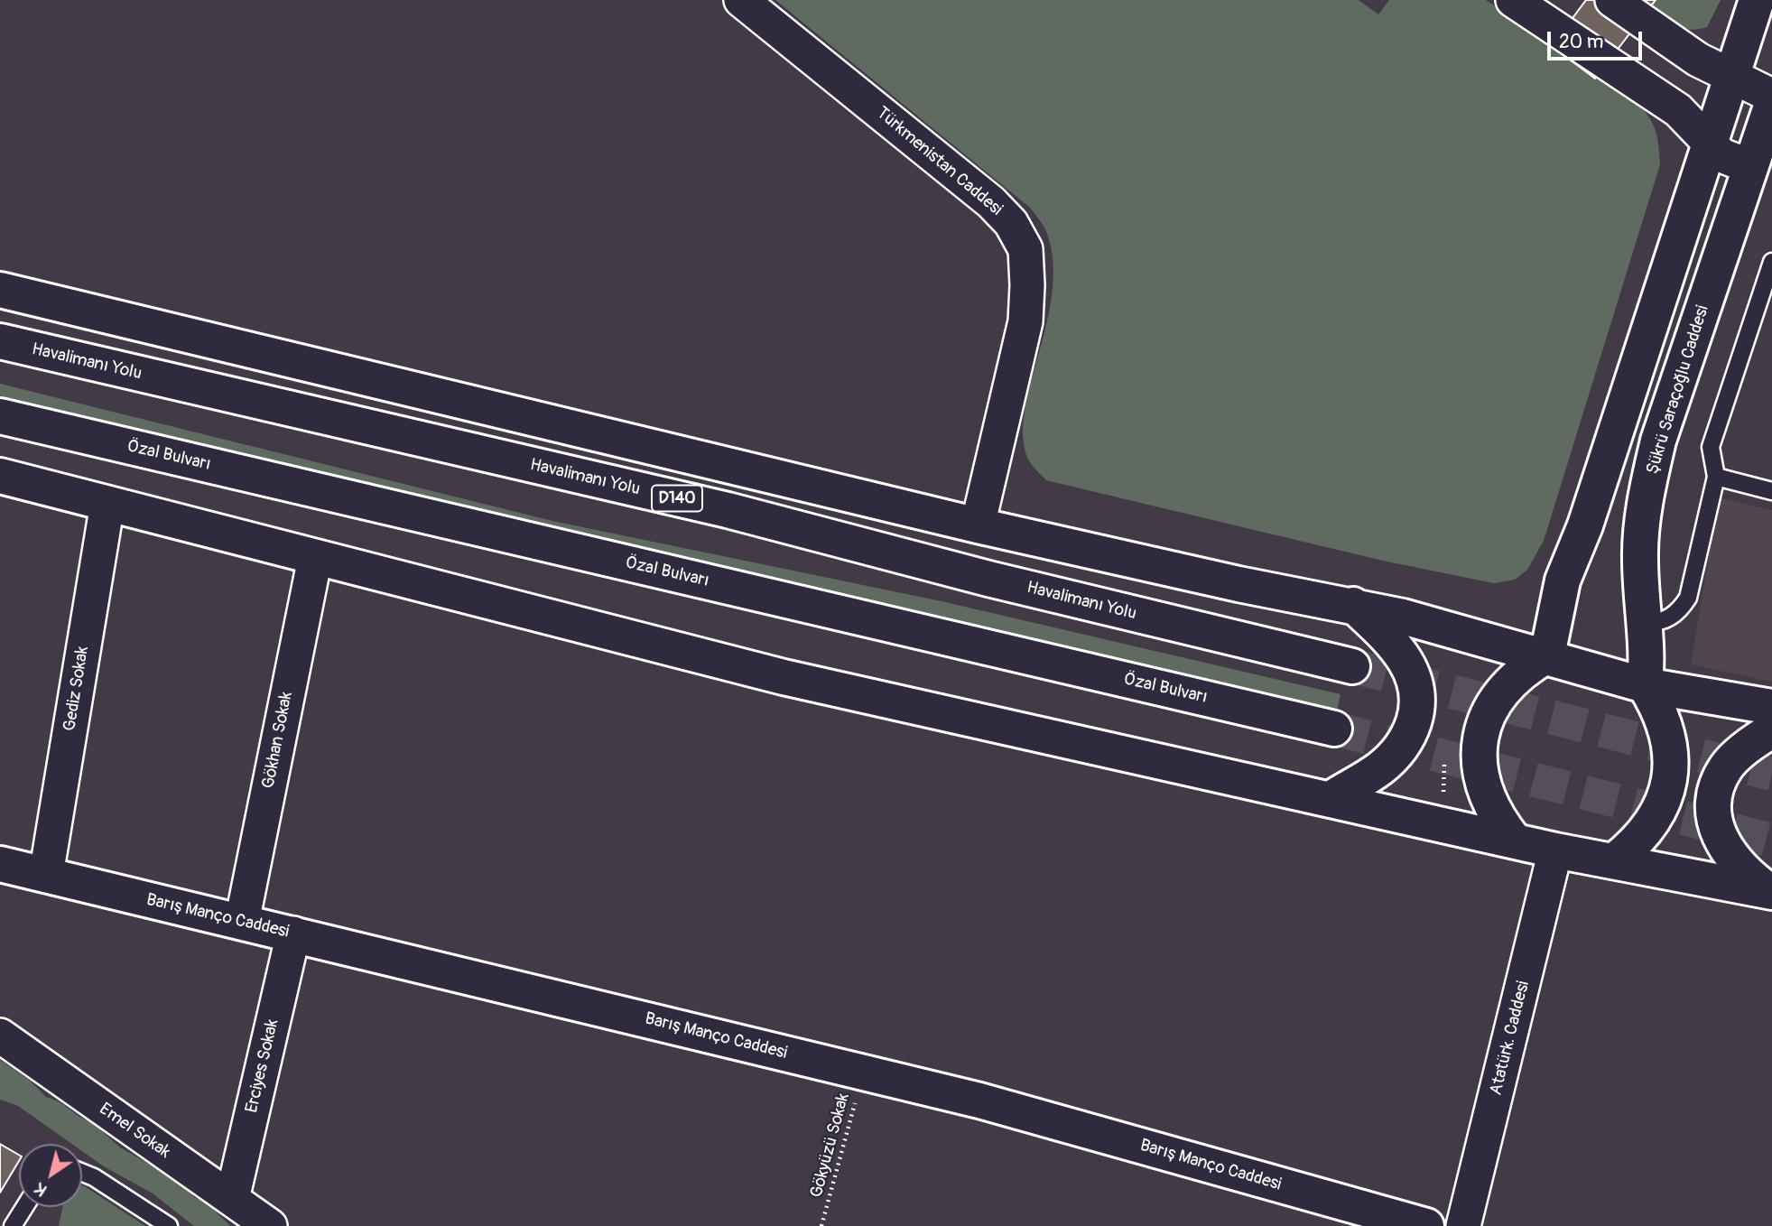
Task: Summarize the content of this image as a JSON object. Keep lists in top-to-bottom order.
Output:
{
  "streets": {
    "main road": [
      "Havalimanı Yolu",
      "Şükrü Saraçoğlu Caddesi",
      "Özal Bulvarı",
      "D140",
      "Barış Manço Caddesi"
    ],
    "street": [
      "Türkmenistan Caddesi",
      "Gediz Sokak",
      "Gökhan Sokak",
      "Atatürk. Caddesi",
      "Erciyes Sokak",
      "Emel Sokak"
    ],
    "path": ["Gökyüzü Sokak"]
  },
  "crossings": [
    ["Şükrü Saraçoğlu Caddesi", "Atatürk. Caddesi"],
    ["Gediz Sokak", "Barış Manço Caddesi"],
    ["Gökhan Sokak", "Barış Manço Caddesi"],
    ["Barış Manço Caddesi", "Erciyes Sokak"],
    ["Barış Manço Caddesi", "Gökyüzü Sokak"],
    ["Erciyes Sokak", "Emel Sokak"]
  ],
  "scale_bar": "20 m",
  "north": "bottom left"
}
